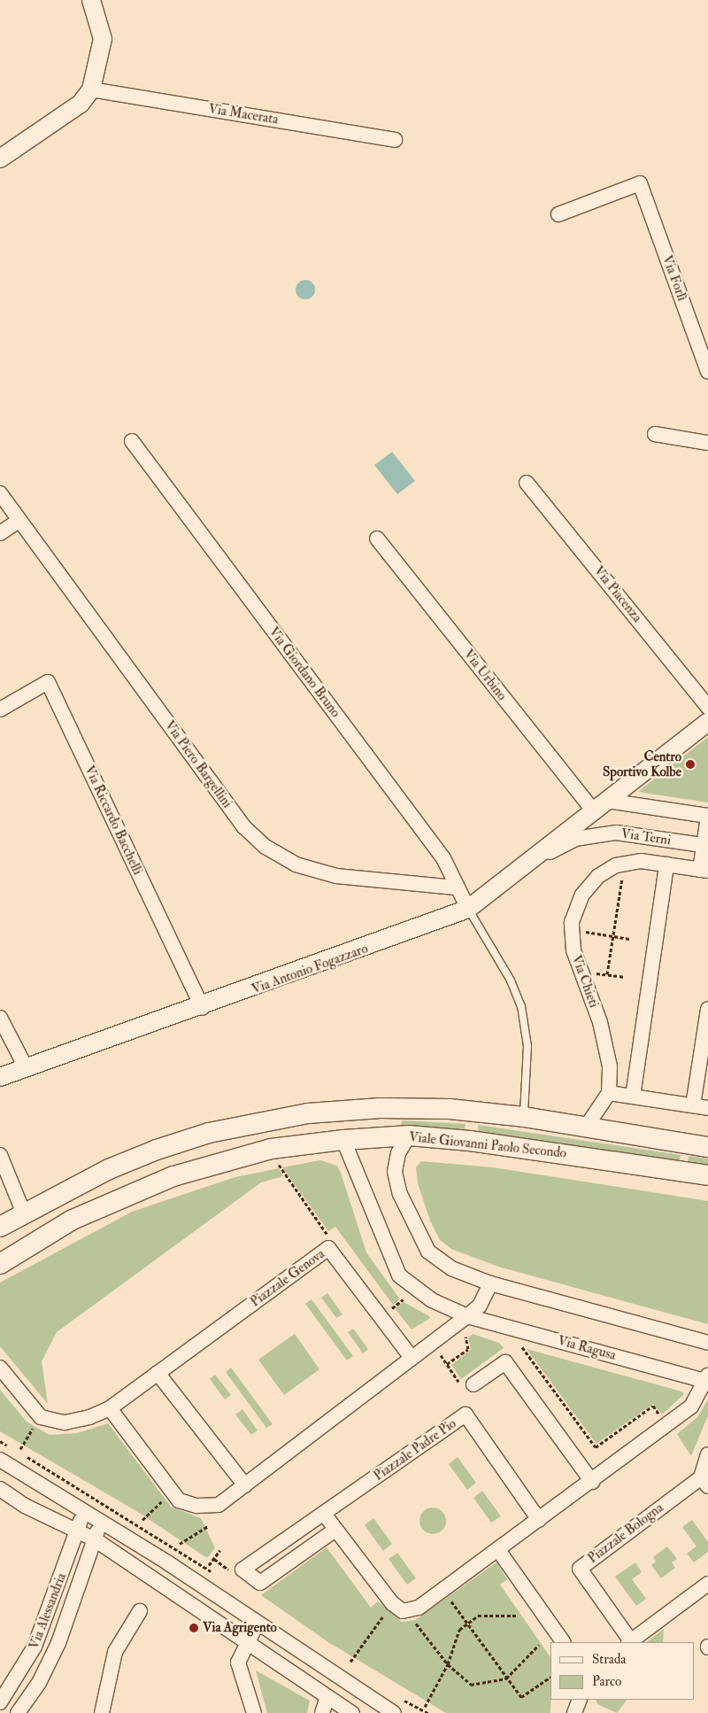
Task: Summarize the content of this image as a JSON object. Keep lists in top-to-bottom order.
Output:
{
  "streets": {
    "main road": ["Viale Giovanni Paolo Secondo"],
    "street": [
      "Via Macerata",
      "Via Forlì",
      "Via Piacenza",
      "Via Giordano Bruno",
      "Via Urbino",
      "Via Piero Bargellini",
      "Via Riccardo Bacchelli",
      "Via Terni",
      "Via Antonio Fogazzaro",
      "Via Chieti",
      "Piazzale Genova",
      "Via Ragusa",
      "Piazzale Padre Pio",
      "Piazzale Bologna",
      "Via Alessandria"
    ]
  },
  "crossings": [
    ["Via Giordano Bruno", "Via Piero Bargellini"],
    ["Via Giordano Bruno", "Via Antonio Fogazzaro"],
    ["Via Urbino", "Via Antonio Fogazzaro"],
    ["Via Riccardo Bacchelli", "Via Antonio Fogazzaro"],
    ["Via Terni", "Via Antonio Fogazzaro"],
    ["Via Terni", "Via Chieti"],
    ["Viale Giovanni Paolo Secondo", "Via Ragusa"]
  ],
  "places": ["Centro Sportivo Kolbe", "Via Agrigento"],
  "legend": ["Strada", "Parco"]
}
